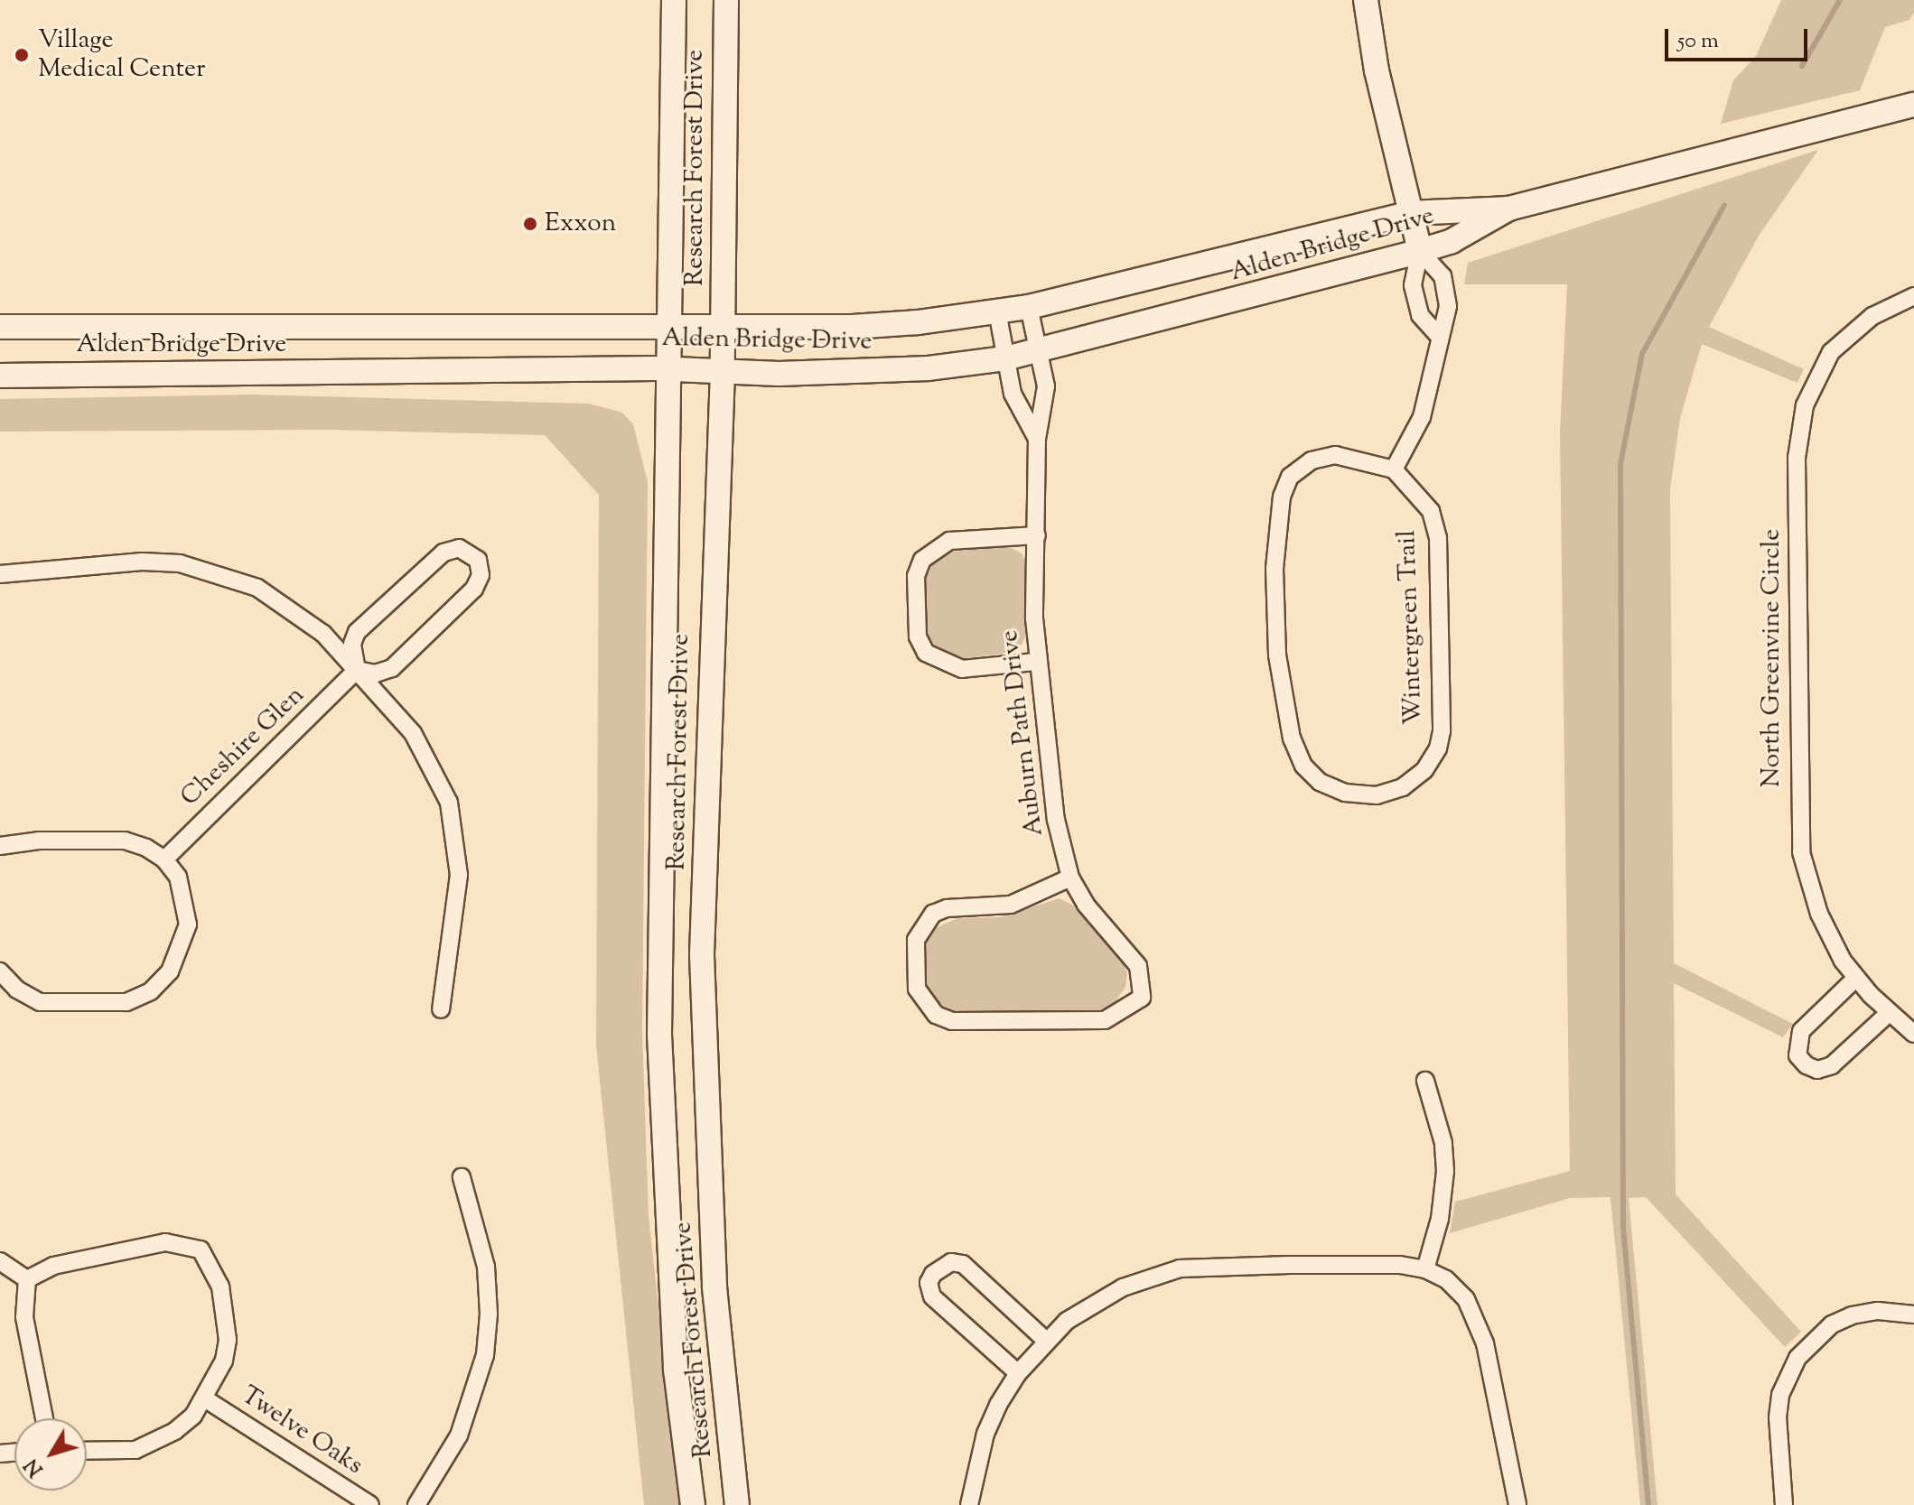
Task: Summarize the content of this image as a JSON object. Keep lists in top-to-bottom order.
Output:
{
  "streets": {
    "street": [
      "Research Forest Drive",
      "Alden Bridge Drive",
      "Wintergreen Trail",
      "North Greenvine Circle",
      "Auburn Path Drive",
      "Cheshire Glen",
      "Twelve Oaks"
    ]
  },
  "crossings": [
    ["Research Forest Drive", "Alden Bridge Drive"],
    ["Alden Bridge Drive", "Auburn Path Drive"]
  ],
  "places": ["Village Medical Center", "Exxon"],
  "scale_bar": "50 m",
  "north": "bottom left"
}
